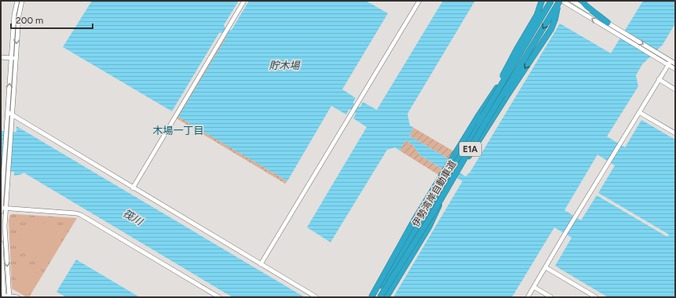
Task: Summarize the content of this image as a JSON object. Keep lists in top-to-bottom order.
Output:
{
  "streets": {
    "highway": ["E1A", "伊勢湾岸自動車道"]
  },
  "districts": ["木場一丁目"],
  "water": ["貯木場", "筏川"],
  "scale_bar": "200 m"
}
